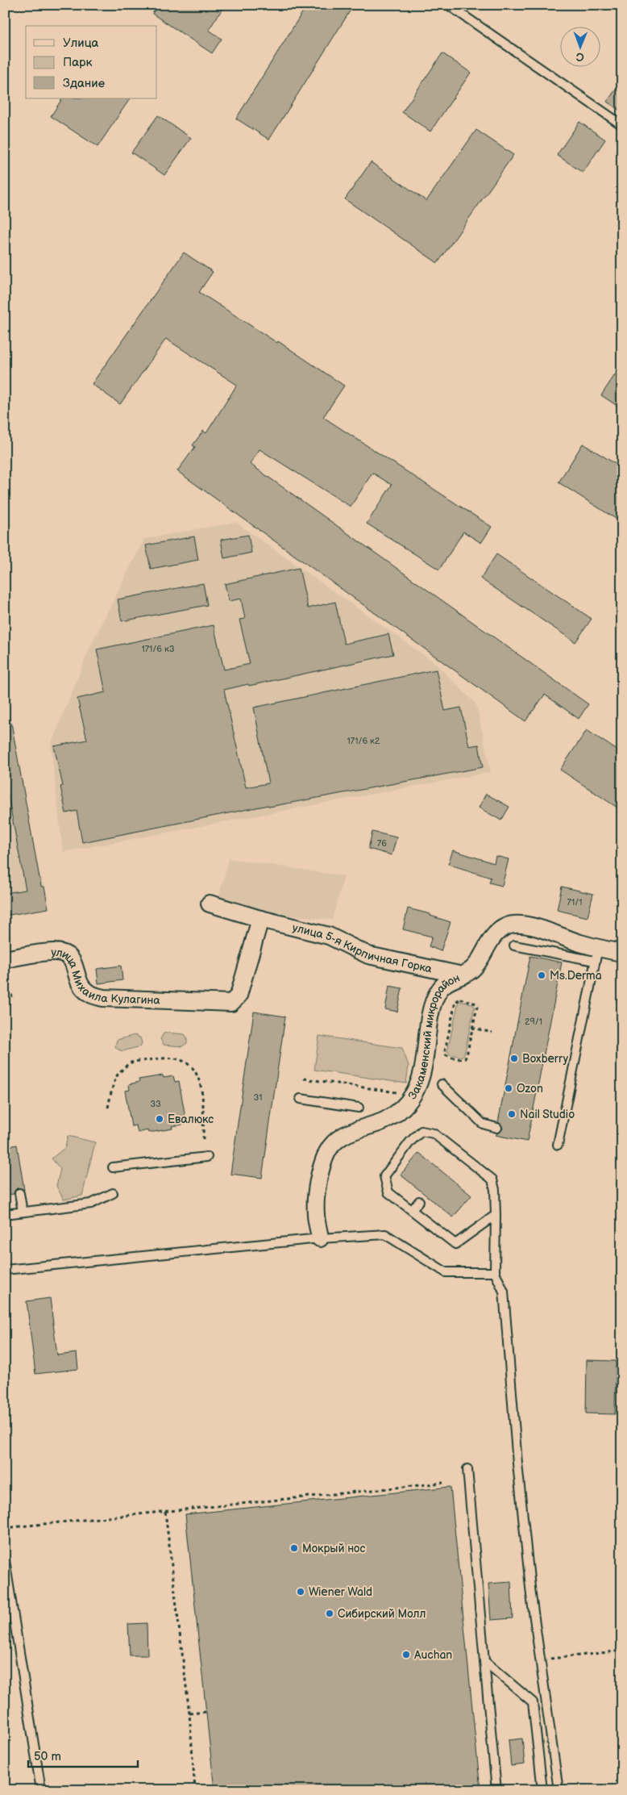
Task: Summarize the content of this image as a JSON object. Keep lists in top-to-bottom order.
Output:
{
  "streets": {
    "street": ["улица 5-я Кирпичная Горка", "улица Михаила Кулагина", "Закаменский микрорайон"]
  },
  "crossings": [
    ["улица 5-я Кирпичная Горка", "улица Михаила Кулагина"],
    ["улица 5-я Кирпичная Горка", "Закаменский микрорайон"]
  ],
  "places": [
    "Ms.Derma",
    "Boxberry",
    "Ozon",
    "Nail Studio",
    "Евалюкс",
    "Мокрый нос",
    "Wiener Wald",
    "Сибирский Молл",
    "Auchan"
  ],
  "house_numbers": [
    "171/6 к3",
    "171/6 к2",
    "76",
    "71/1",
    "29/1",
    "31",
    "33"
  ],
  "legend": ["Улица", "Парк", "Здание"],
  "scale_bar": "50 m",
  "north": "bottom"
}
